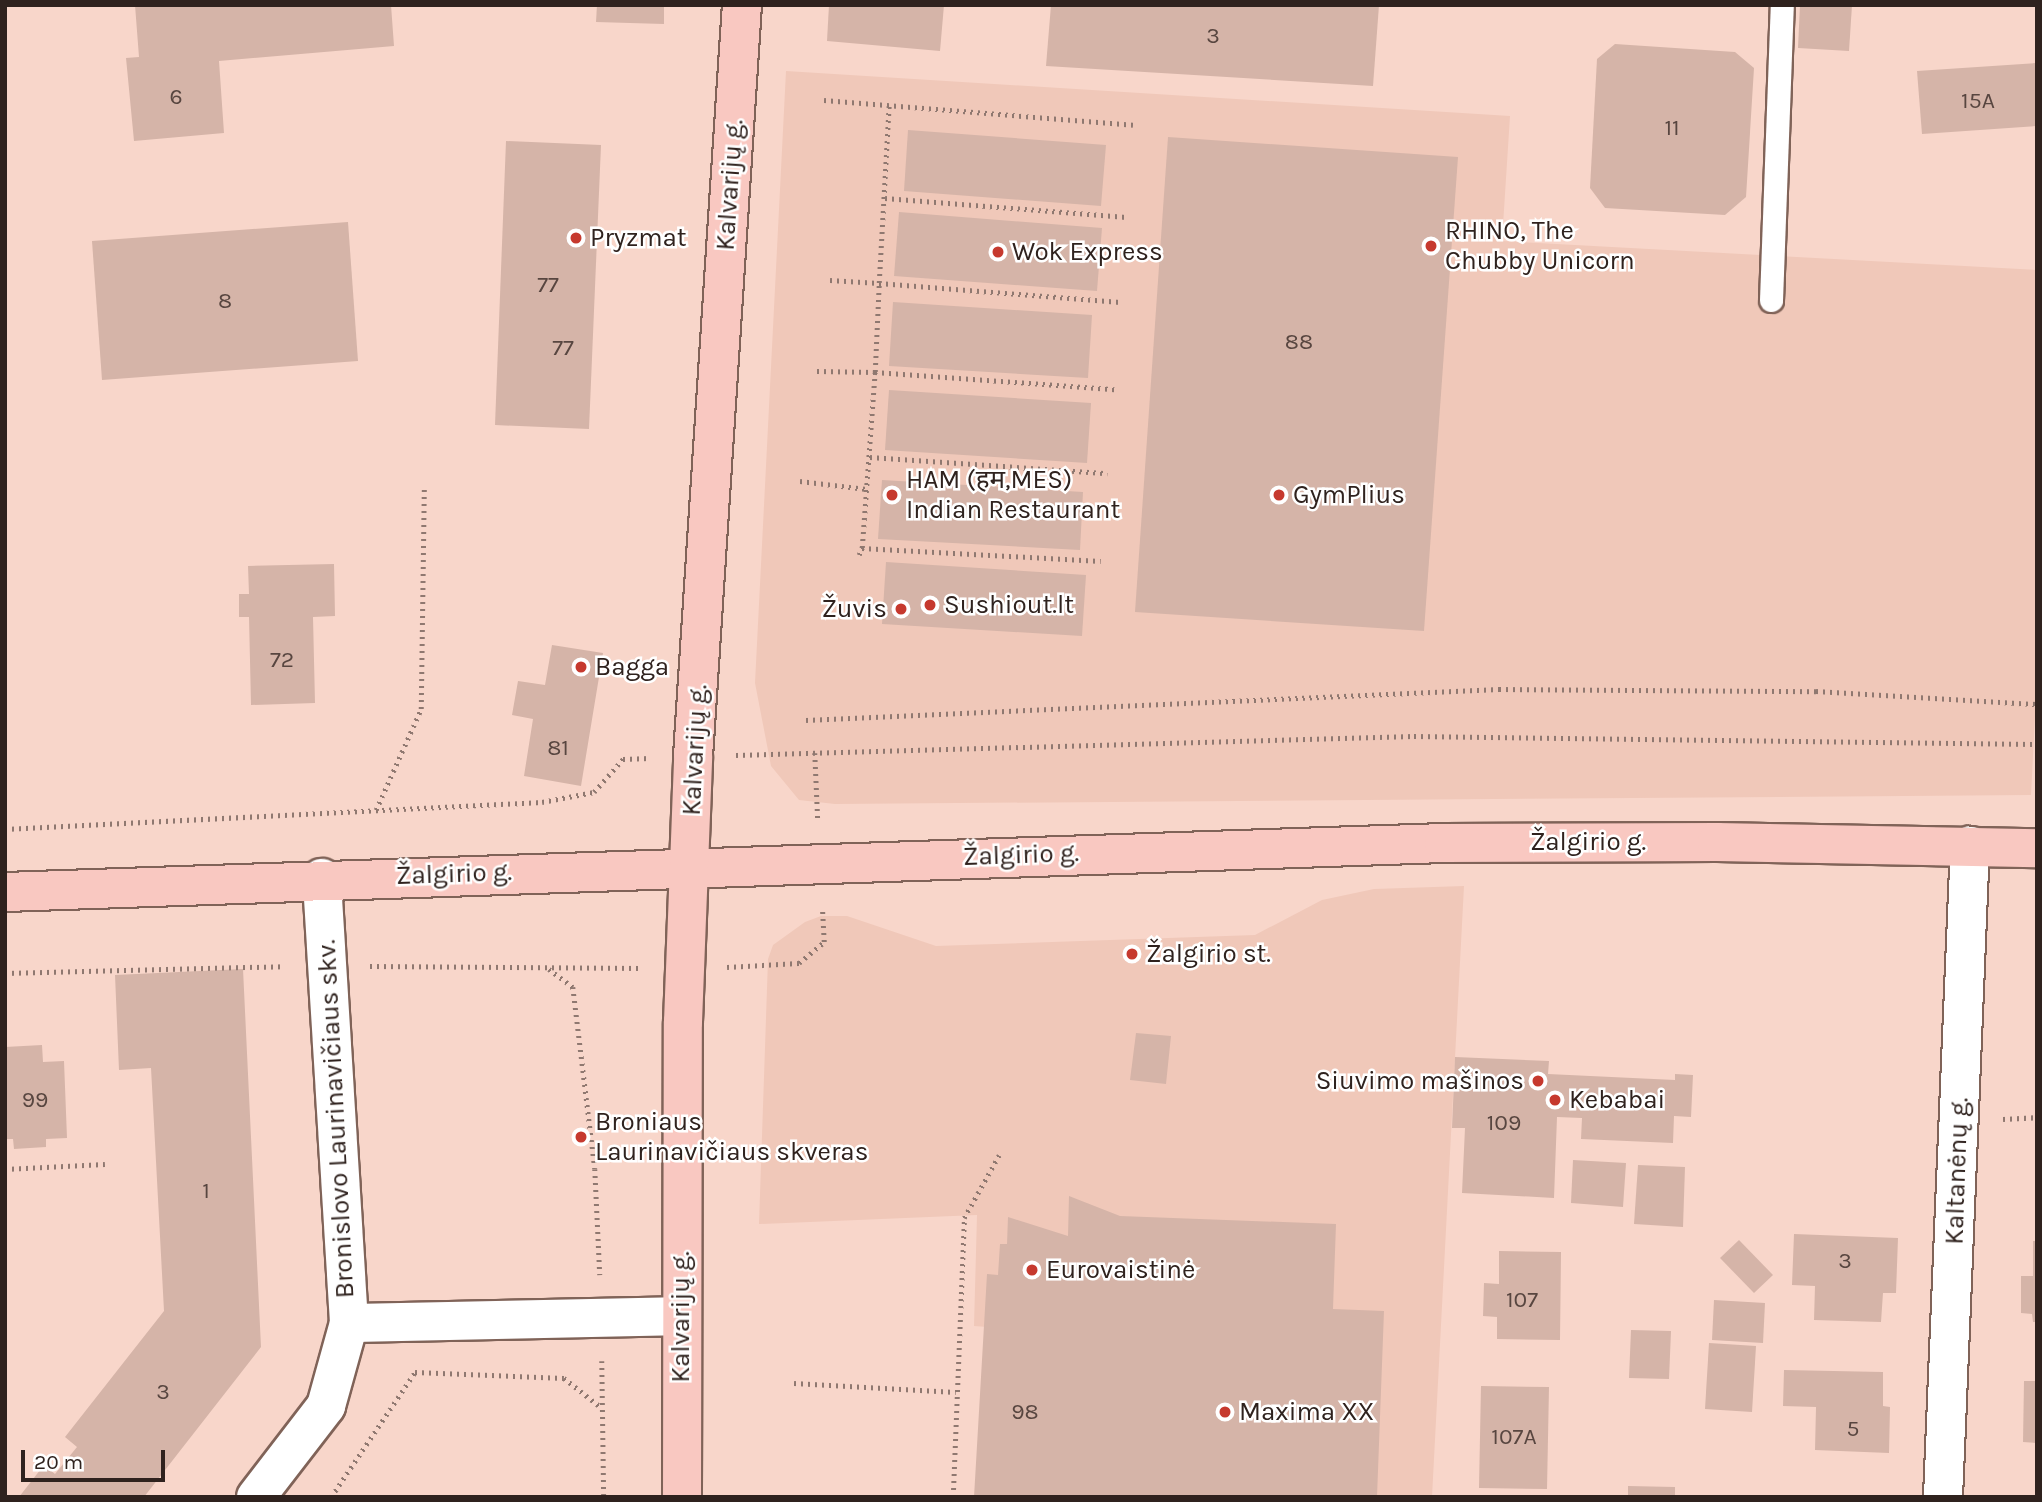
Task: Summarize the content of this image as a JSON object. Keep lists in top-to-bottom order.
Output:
{
  "streets": {
    "main road": ["Kalvarijų g.", "Žalgirio g."],
    "street": ["Bronislovo Laurinavičiaus skv.", "Kaltanėnų g."]
  },
  "crossings": [
    ["Kalvarijų g.", "Žalgirio g."],
    ["Kalvarijų g.", "Bronislovo Laurinavičiaus skv."],
    ["Žalgirio g.", "Bronislovo Laurinavičiaus skv."],
    ["Žalgirio g.", "Kaltanėnų g."]
  ],
  "places": [
    "Pryzmat",
    "RHINO, The Chubby Unicorn",
    "Wok Express",
    "HAM (हम,MES) Indian Restaurant",
    "GymPlius",
    "Sushiout.lt",
    "Žuvis",
    "Bagga",
    "Žalgirio st.",
    "Siuvimo mašinos",
    "Kebabai",
    "Broniaus Laurinavičiaus skveras",
    "Eurovaistinė",
    "Maxima XX"
  ],
  "house_numbers": [
    "3",
    "6",
    "15A",
    "11",
    "77",
    "8",
    "88",
    "77",
    "72",
    "81",
    "99",
    "109",
    "1",
    "3",
    "107",
    "3",
    "98",
    "5",
    "107A"
  ],
  "scale_bar": "20 m"
}
